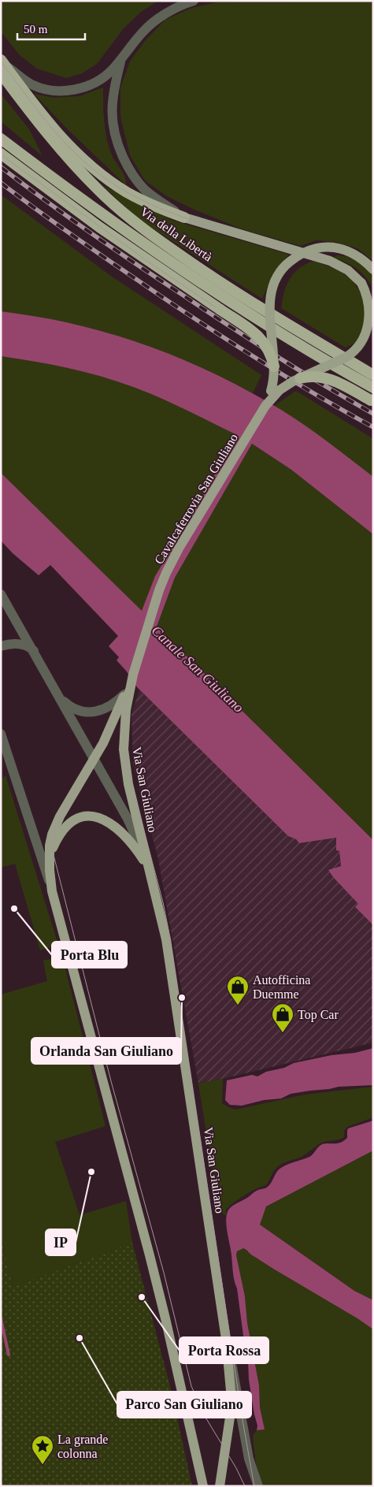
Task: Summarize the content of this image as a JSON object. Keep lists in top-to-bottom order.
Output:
{
  "streets": {
    "highway": ["Via della Libertà"],
    "main road": ["Cavalcaferrovia San Giuliano", "Via San Giuliano"]
  },
  "crossings": [
    ["Cavalcaferrovia San Giuliano", "Via San Giuliano"]
  ],
  "water": ["Canale San Giuliano"],
  "places": {
    "other": [
      "Porta Blu",
      "Orlanda San Giuliano",
      "IP",
      "Porta Rossa",
      "Parco San Giuliano"
    ],
    "shop": ["Autofficina Duemme", "Top Car"],
    "place": ["La grande colonna"]
  },
  "scale_bar": "50 m"
}
